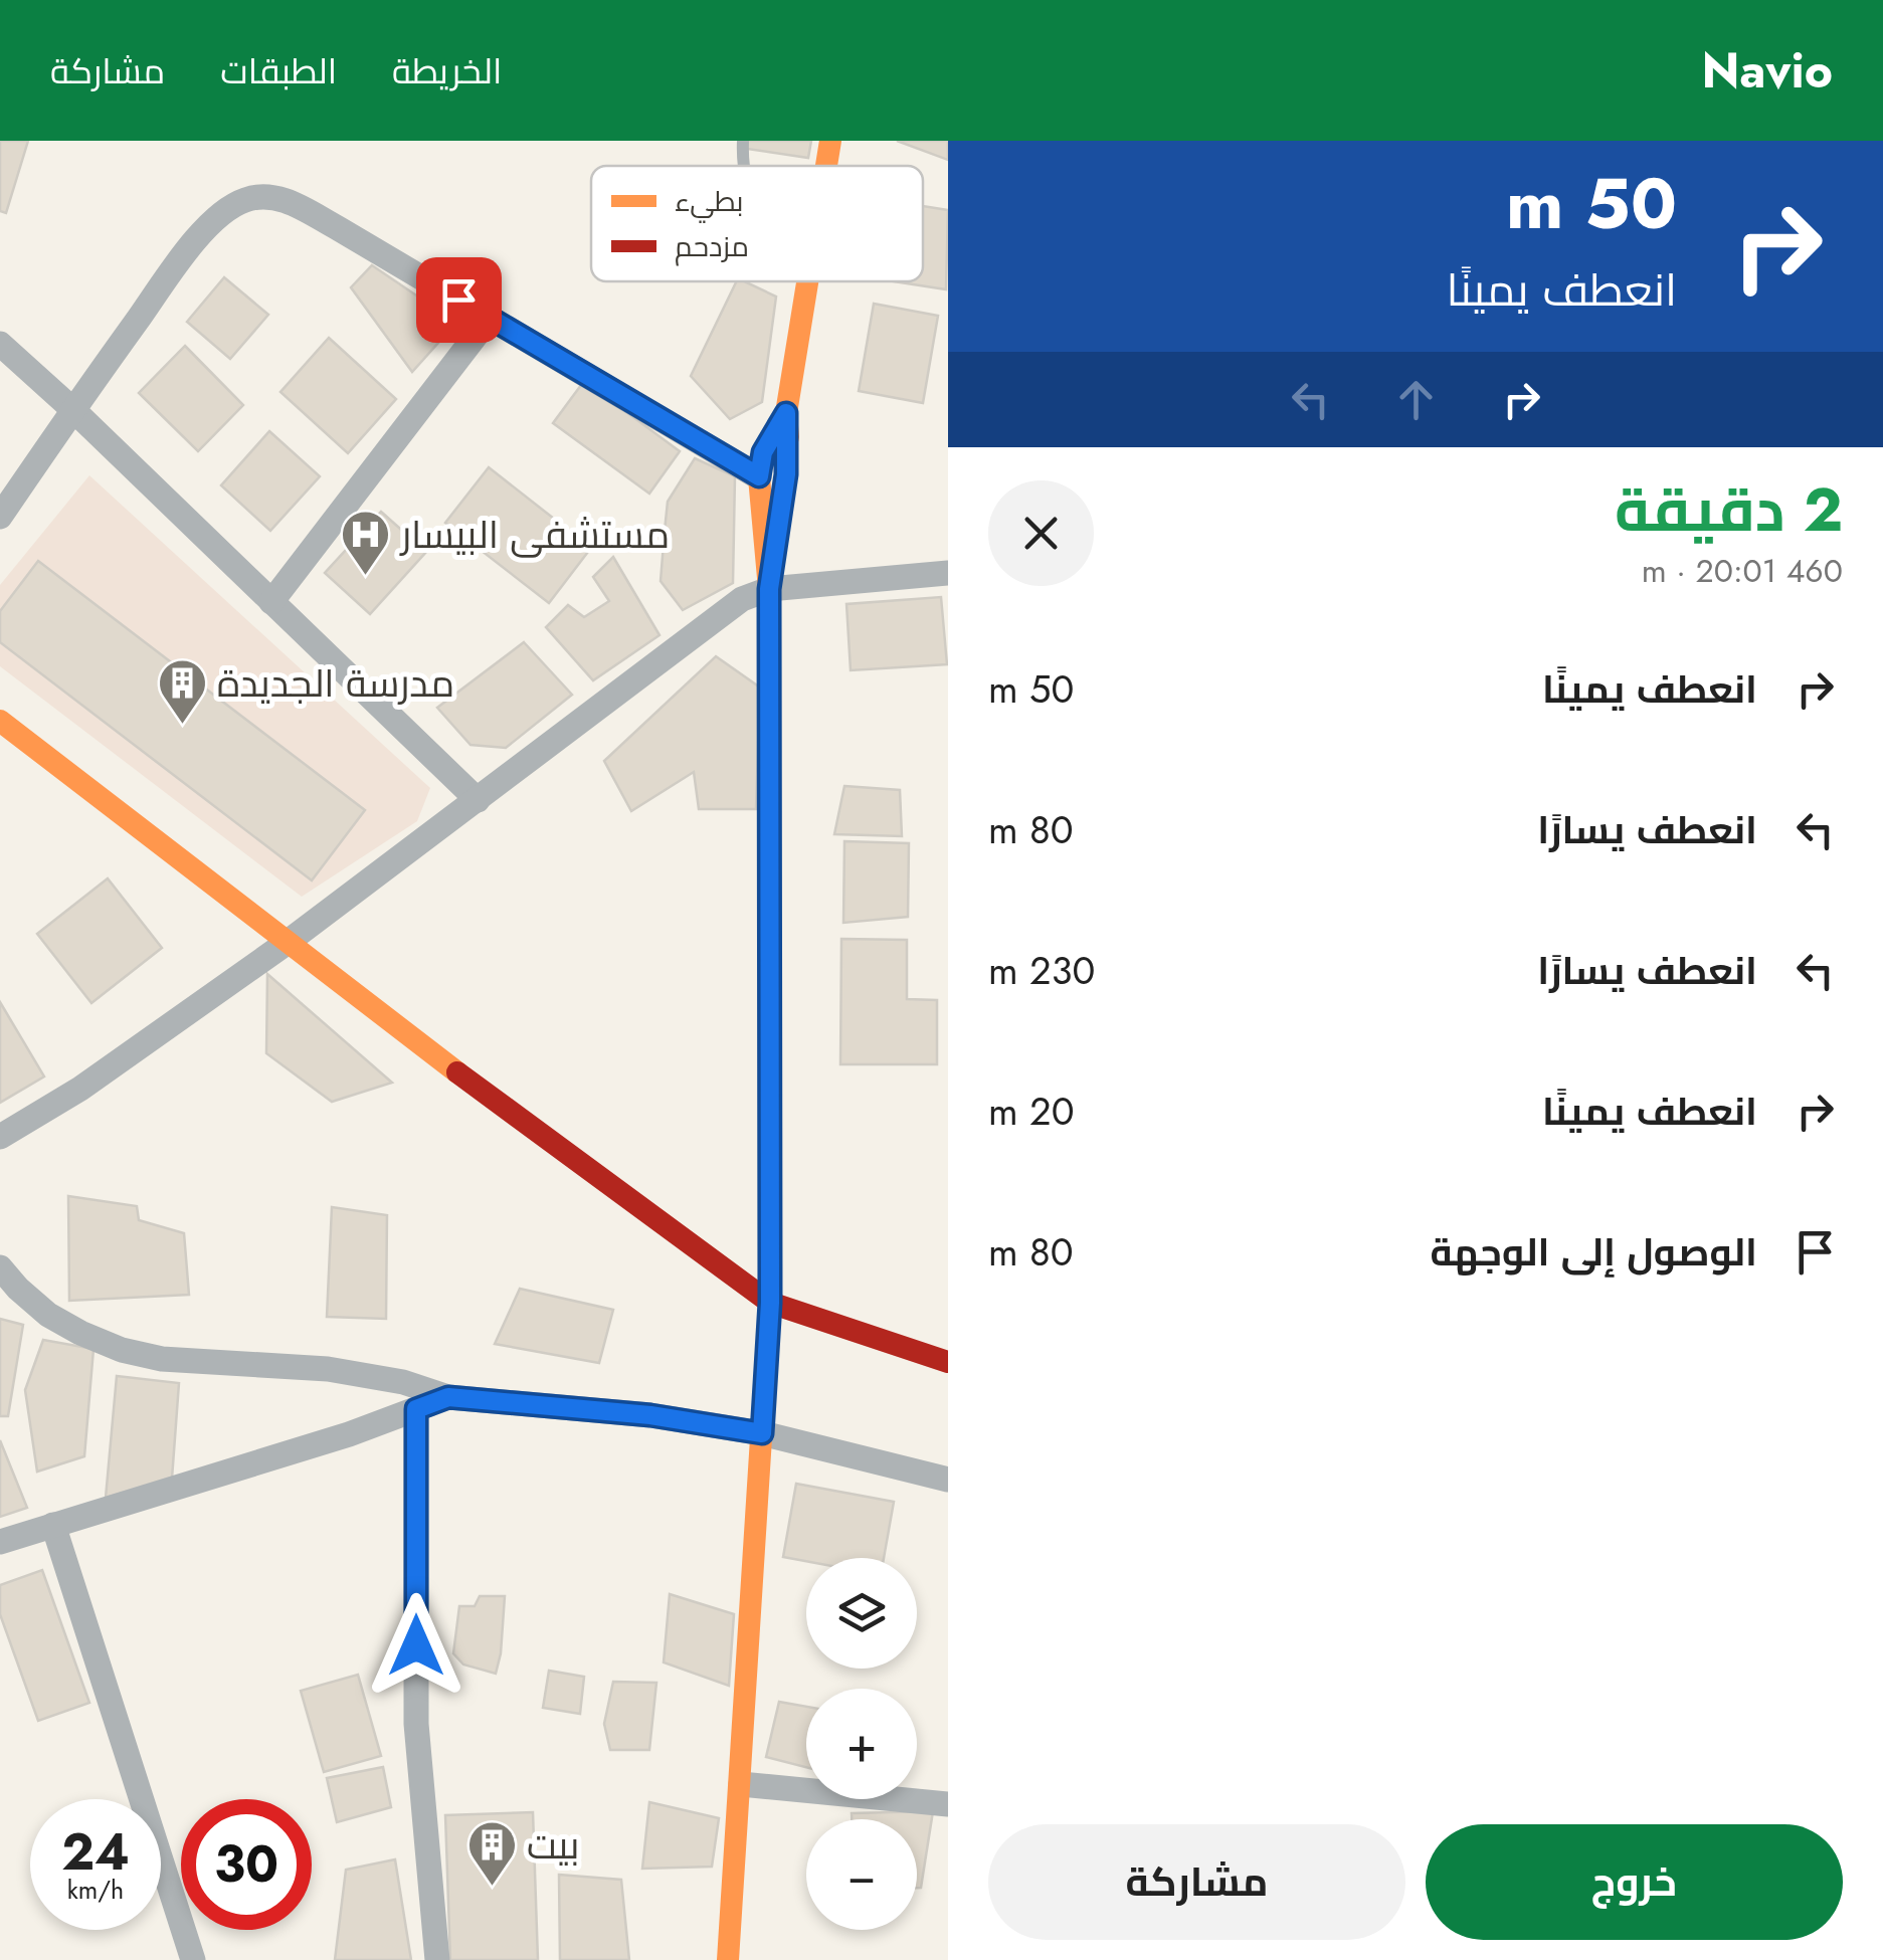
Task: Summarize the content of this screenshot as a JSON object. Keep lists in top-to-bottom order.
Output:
{
  "places": {
    "hospital": ["مستشفی البيسار"],
    "building": ["مدرسة الجديدة", "بيت"]
  },
  "legend": ["بطيء", "مزدحم"],
  "page": {
    "header": "Navio",
    "nav": ["الخريطة", "الطبقات", "مشاركة"],
    "turn": ["50 m", "انعطف يمينًا"],
    "heading": ["2 دقيقة", "460 m · 20:01"],
    "list": [
      {
        "name": "انعطف يمينًا",
        "value": "50 m"
      },
      {
        "name": "انعطف يسارًا",
        "value": "80 m"
      },
      {
        "name": "انعطف يسارًا",
        "value": "230 m"
      },
      {
        "name": "انعطف يمينًا",
        "value": "20 m"
      },
      {
        "name": "الوصول إلى الوجهة",
        "value": "80 m"
      }
    ],
    "map_buttons": ["+", "−"],
    "speed": "24 km/h",
    "limit": "30",
    "buttons": ["خروج", "مشاركة"]
  }
}
